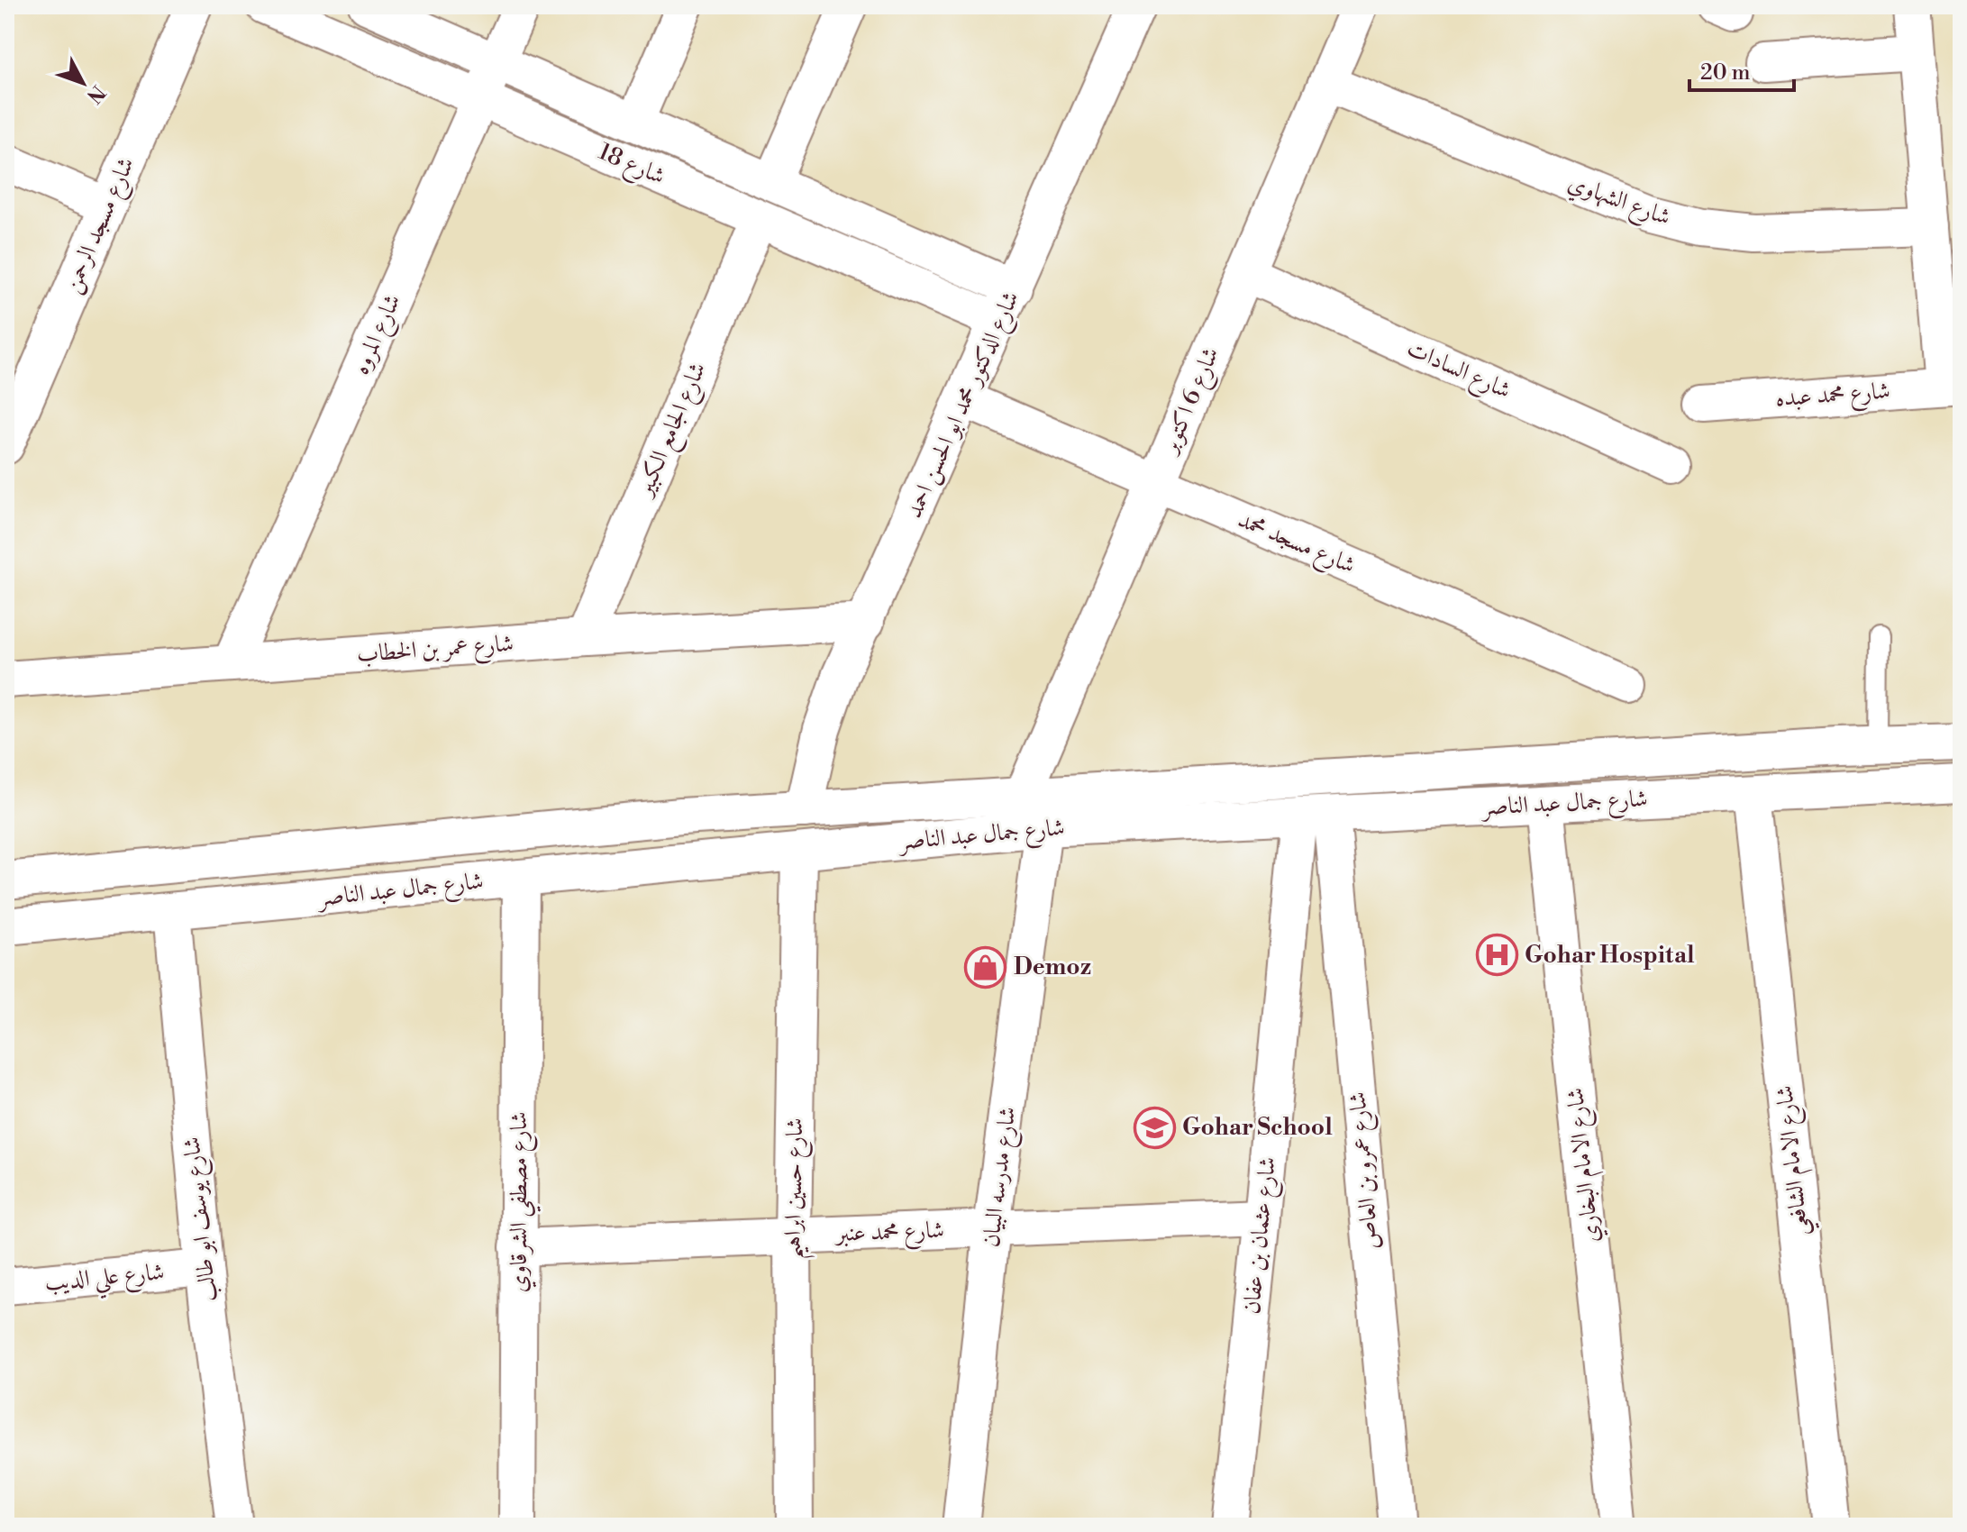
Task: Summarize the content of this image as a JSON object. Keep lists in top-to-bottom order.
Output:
{
  "streets": {
    "street": [
      "شارع 18",
      "شارع الشهاوي",
      "شارع مسجد الرحمن",
      "شارع المروه",
      "شارع السادات",
      "شارع محمد عبده",
      "شارع 6 اكتوبر",
      "شارع الدكتور محمد ابو الحسن احمد",
      "شارع الجامع الكبير",
      "شارع مسجد محمد",
      "شارع عمر بن الخطاب",
      "شارع جمال عبد الناصر",
      "شارع الامام الشافعي",
      "شارع الامام البخاري",
      "شارع عمرو بن العاص",
      "شارع مدرسه البيان",
      "شارع حسين ابراهيم",
      "شارع مصطفي الشرقاوي",
      "شارع يوسف ابو طالب",
      "شارع محمد عنبر",
      "شارع عثمان بن عفان",
      "شارع علي الديب"
    ]
  },
  "crossings": [
    ["شارع 18", "شارع المروه"],
    ["شارع 18", "شارع الدكتور محمد ابو الحسن احمد"],
    ["شارع 18", "شارع الجامع الكبير"],
    ["شارع الشهاوي", "شارع 6 اكتوبر"],
    ["شارع المروه", "شارع عمر بن الخطاب"],
    ["شارع السادات", "شارع 6 اكتوبر"],
    ["شارع 6 اكتوبر", "شارع مسجد محمد"],
    ["شارع 6 اكتوبر", "شارع جمال عبد الناصر"],
    ["شارع الدكتور محمد ابو الحسن احمد", "شارع مسجد محمد"],
    ["شارع الدكتور محمد ابو الحسن احمد", "شارع عمر بن الخطاب"],
    ["شارع الدكتور محمد ابو الحسن احمد", "شارع جمال عبد الناصر"],
    ["شارع الجامع الكبير", "شارع عمر بن الخطاب"],
    ["شارع جمال عبد الناصر", "شارع الامام الشافعي"],
    ["شارع جمال عبد الناصر", "شارع الامام البخاري"],
    ["شارع جمال عبد الناصر", "شارع عمرو بن العاص"],
    ["شارع جمال عبد الناصر", "شارع مدرسه البيان"],
    ["شارع جمال عبد الناصر", "شارع حسين ابراهيم"],
    ["شارع جمال عبد الناصر", "شارع مصطفي الشرقاوي"],
    ["شارع جمال عبد الناصر", "شارع يوسف ابو طالب"],
    ["شارع جمال عبد الناصر", "شارع عثمان بن عفان"],
    ["شارع عمرو بن العاص", "شارع عثمان بن عفان"],
    ["شارع مدرسه البيان", "شارع محمد عنبر"],
    ["شارع حسين ابراهيم", "شارع محمد عنبر"],
    ["شارع مصطفي الشرقاوي", "شارع محمد عنبر"],
    ["شارع يوسف ابو طالب", "شارع علي الديب"],
    ["شارع محمد عنبر", "شارع عثمان بن عفان"]
  ],
  "places": {
    "hospital": ["Gohar Hospital"],
    "shop": ["Demoz"],
    "school or university": ["Gohar School"]
  },
  "scale_bar": "20 m",
  "north": "bottom right"
}
